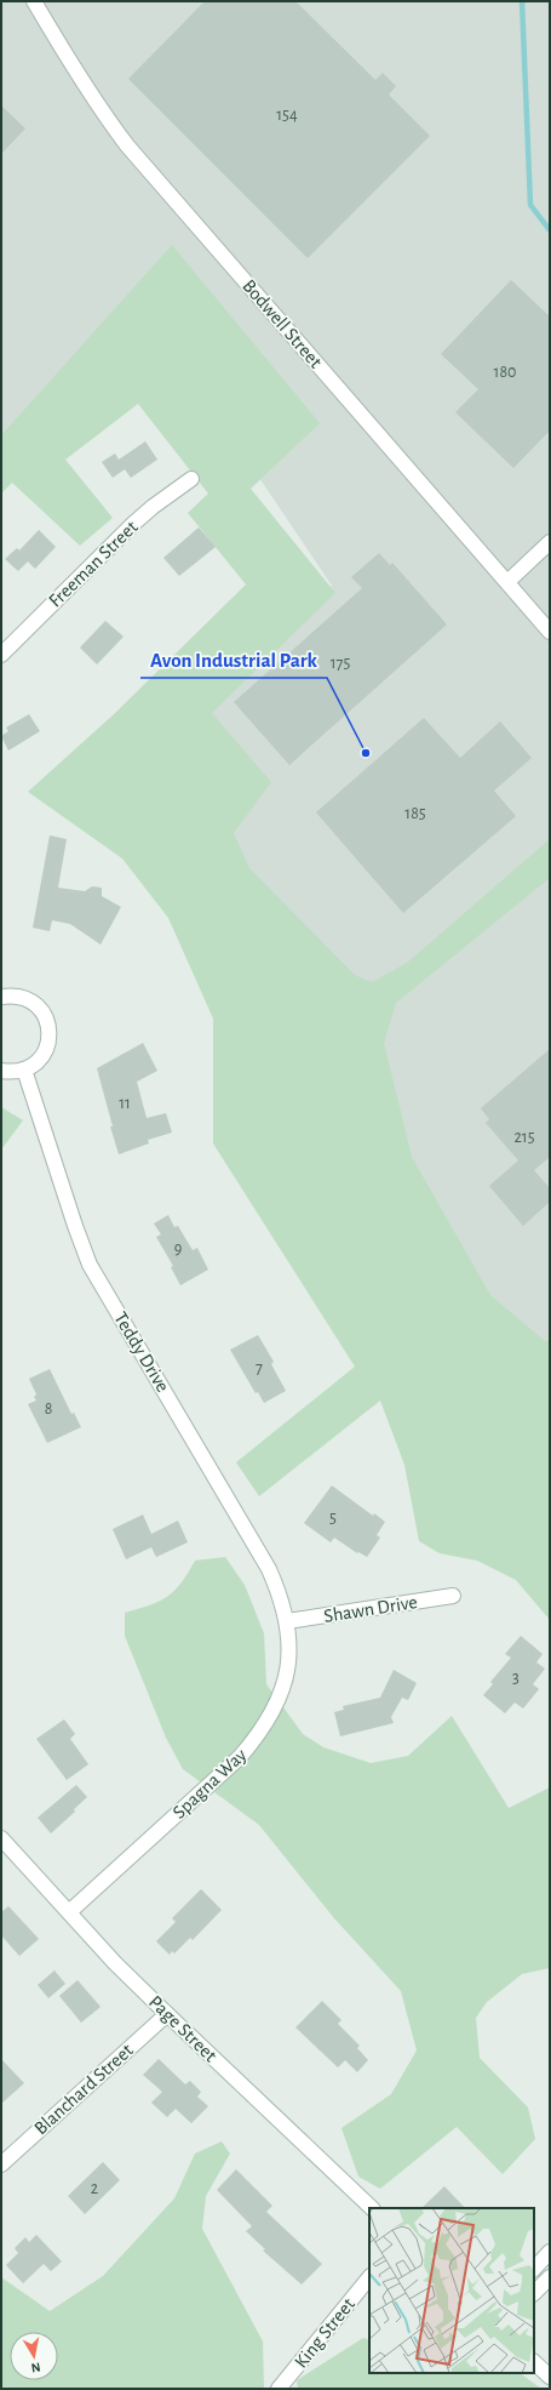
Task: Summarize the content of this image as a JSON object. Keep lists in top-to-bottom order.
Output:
{
  "streets": {
    "street": [
      "Bodwell Street",
      "Freeman Street",
      "Teddy Drive",
      "Shawn Drive",
      "Spagna Way",
      "Page Street",
      "Blanchard Street",
      "King Street"
    ]
  },
  "crossings": [
    ["Teddy Drive", "Shawn Drive"],
    ["Teddy Drive", "Spagna Way"],
    ["Shawn Drive", "Spagna Way"],
    ["Spagna Way", "Page Street"],
    ["Page Street", "Blanchard Street"]
  ],
  "places": ["Avon Industrial Park"],
  "house_numbers": [
    "154",
    "180",
    "175",
    "185",
    "11",
    "215",
    "9",
    "7",
    "8",
    "5",
    "3",
    "2"
  ],
  "north": "bottom"
}
